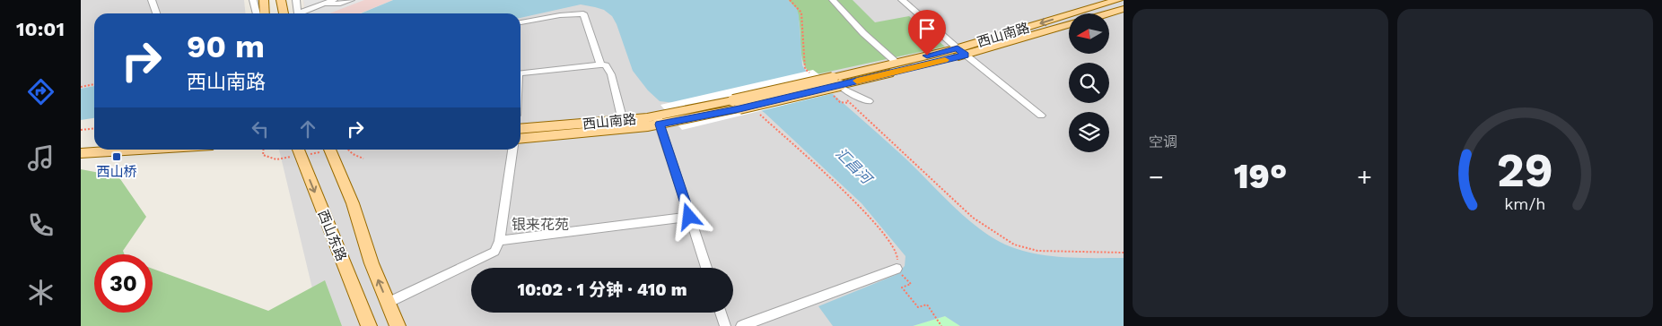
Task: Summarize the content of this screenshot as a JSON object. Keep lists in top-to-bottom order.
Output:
{
  "streets": {
    "main road": ["西山南路", "西山东路"]
  },
  "districts": ["银来花苑"],
  "water": ["汇昌河"],
  "places": {
    "transit": ["西山桥"]
  },
  "north": "left",
  "page": {
    "tabs": "10:01",
    "tile": "空调",
    "turn": ["90 m", "西山南路"],
    "heat": ["−", "19°", "+"],
    "limit": "30",
    "trip": "10:02 · 1 分钟 · 410 m",
    "gauge": ["29", "km/h"]
  }
}
